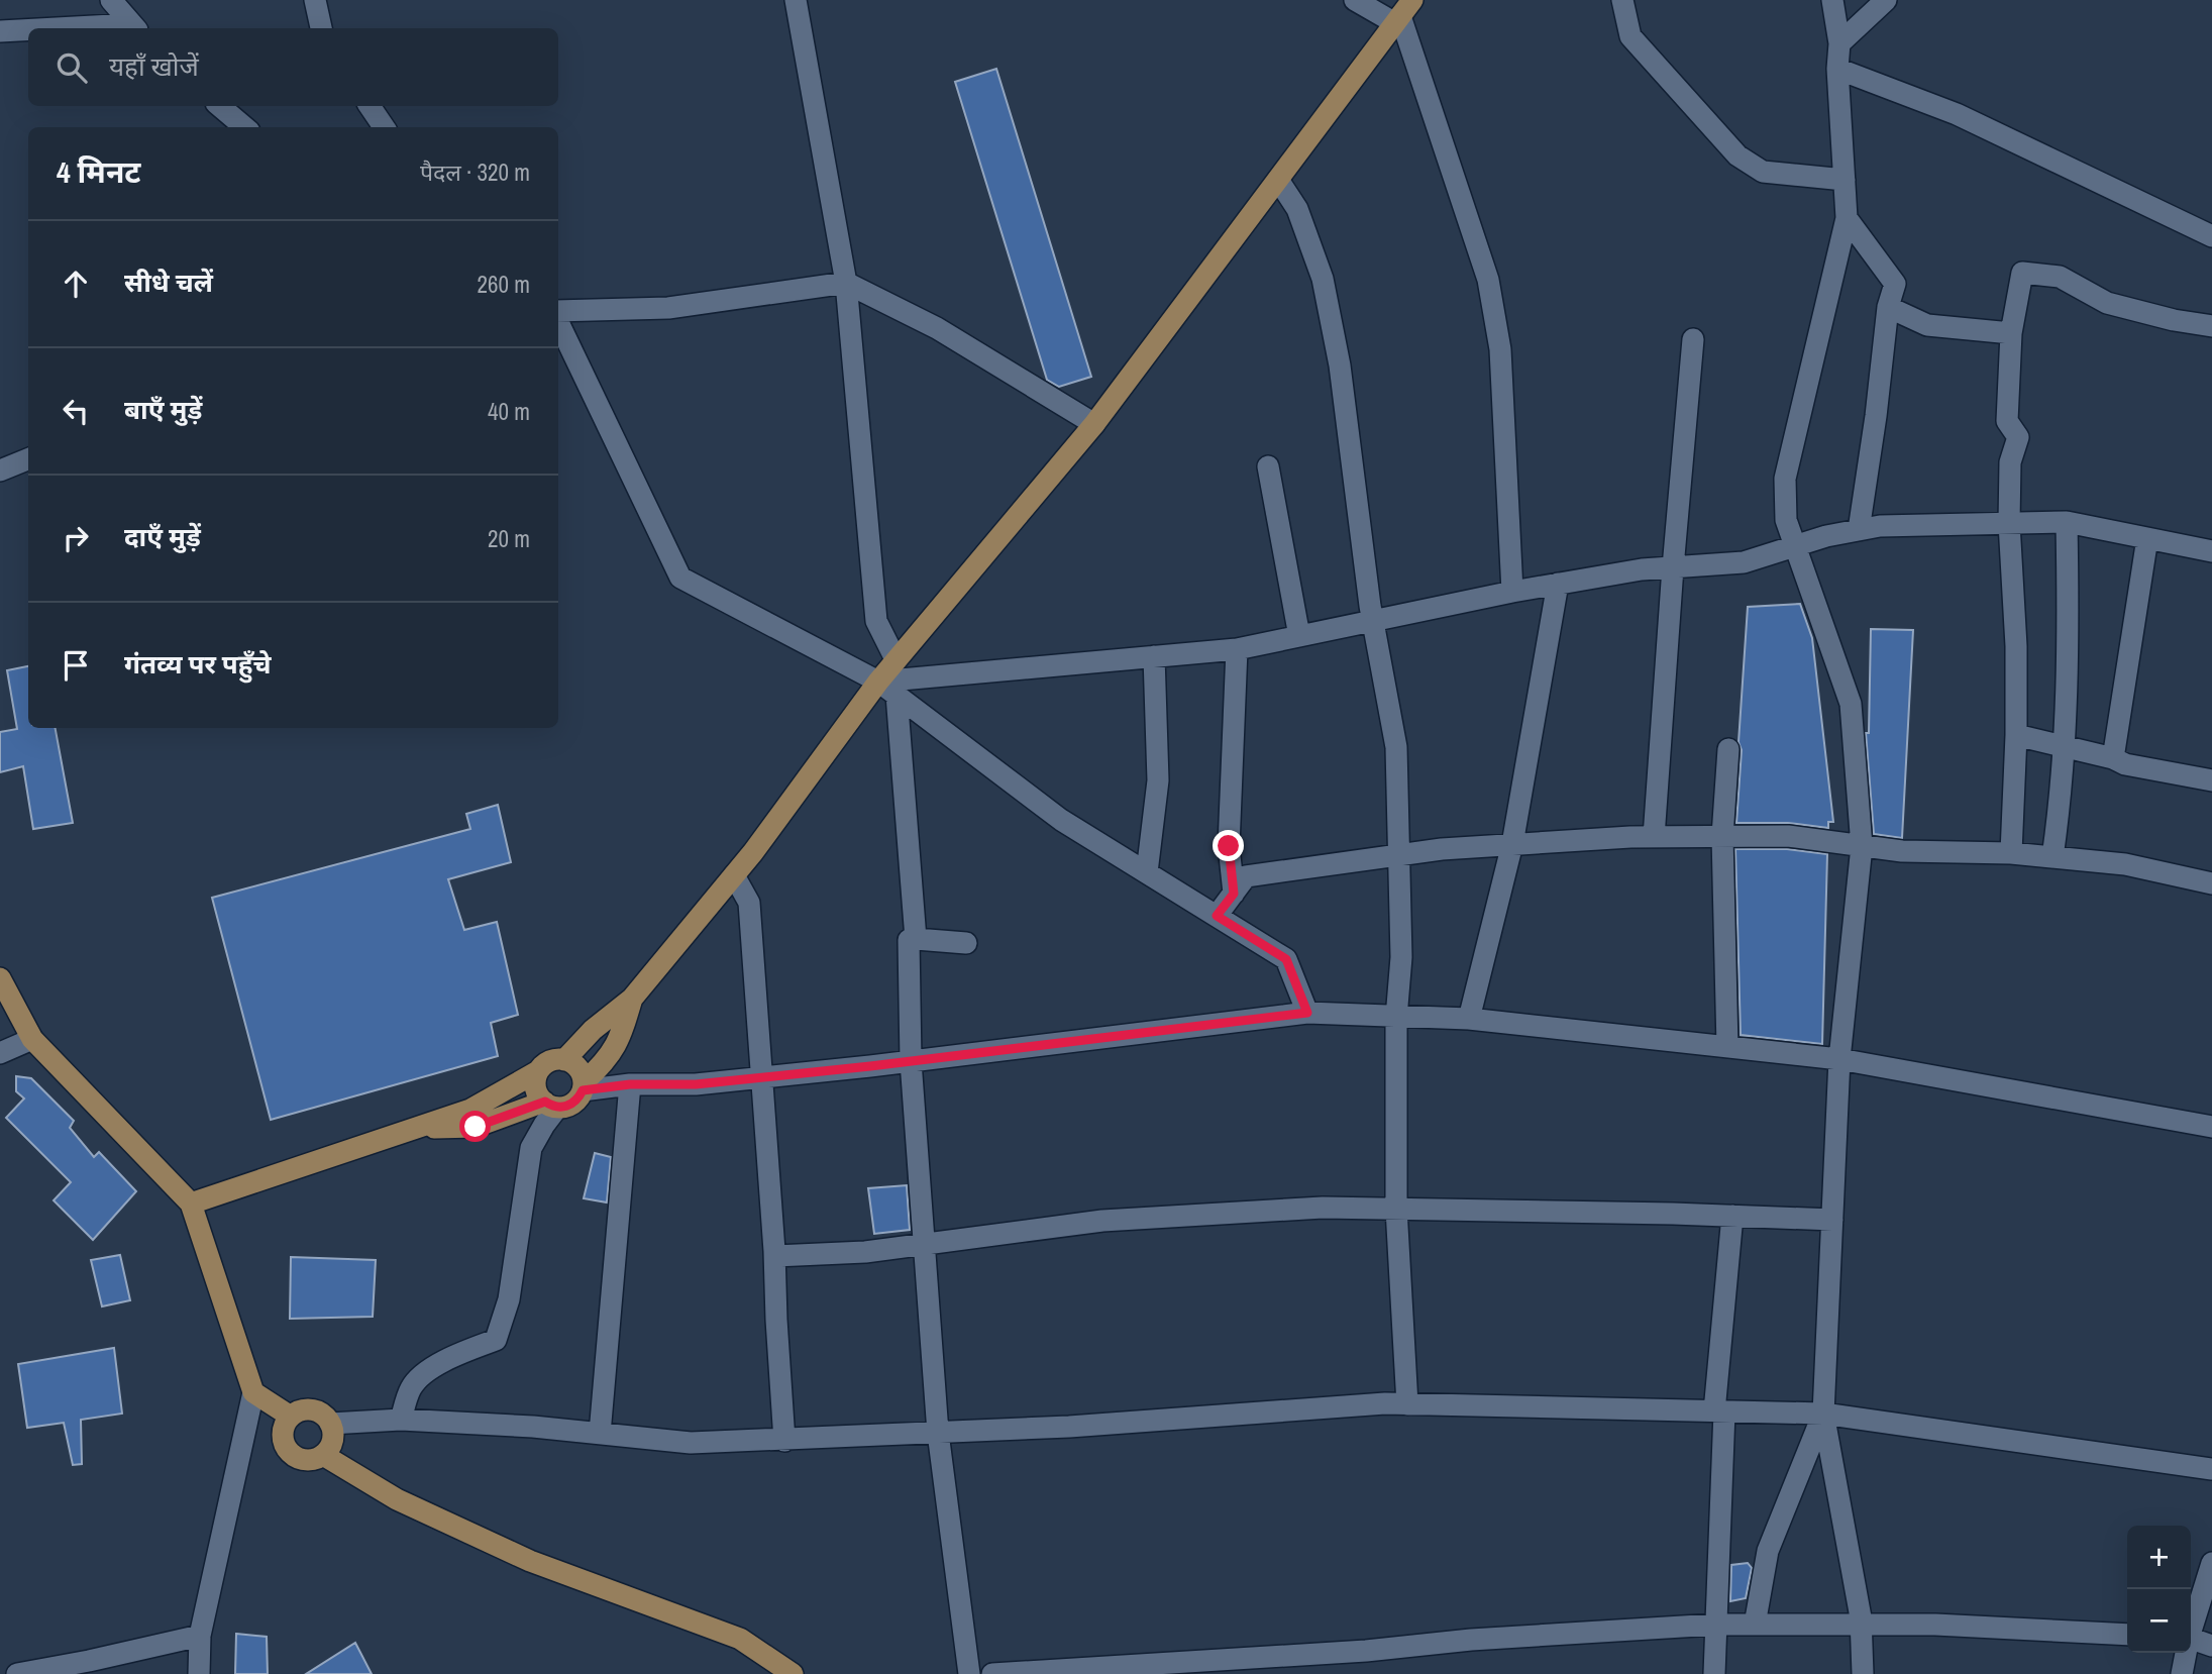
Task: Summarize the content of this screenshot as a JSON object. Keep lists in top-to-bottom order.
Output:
{
  "page": {
    "search": "यहाँ खोजें",
    "heading": ["4 मिनट", "पैदल · 320 m"],
    "list": [
      ["सीधे चलें", "260 m"],
      ["बाएँ मुड़ें", "40 m"],
      ["दाएँ मुड़ें", "20 m"],
      "गंतव्य पर पहुँचे"
    ],
    "map_buttons": ["+", "−"]
  }
}
